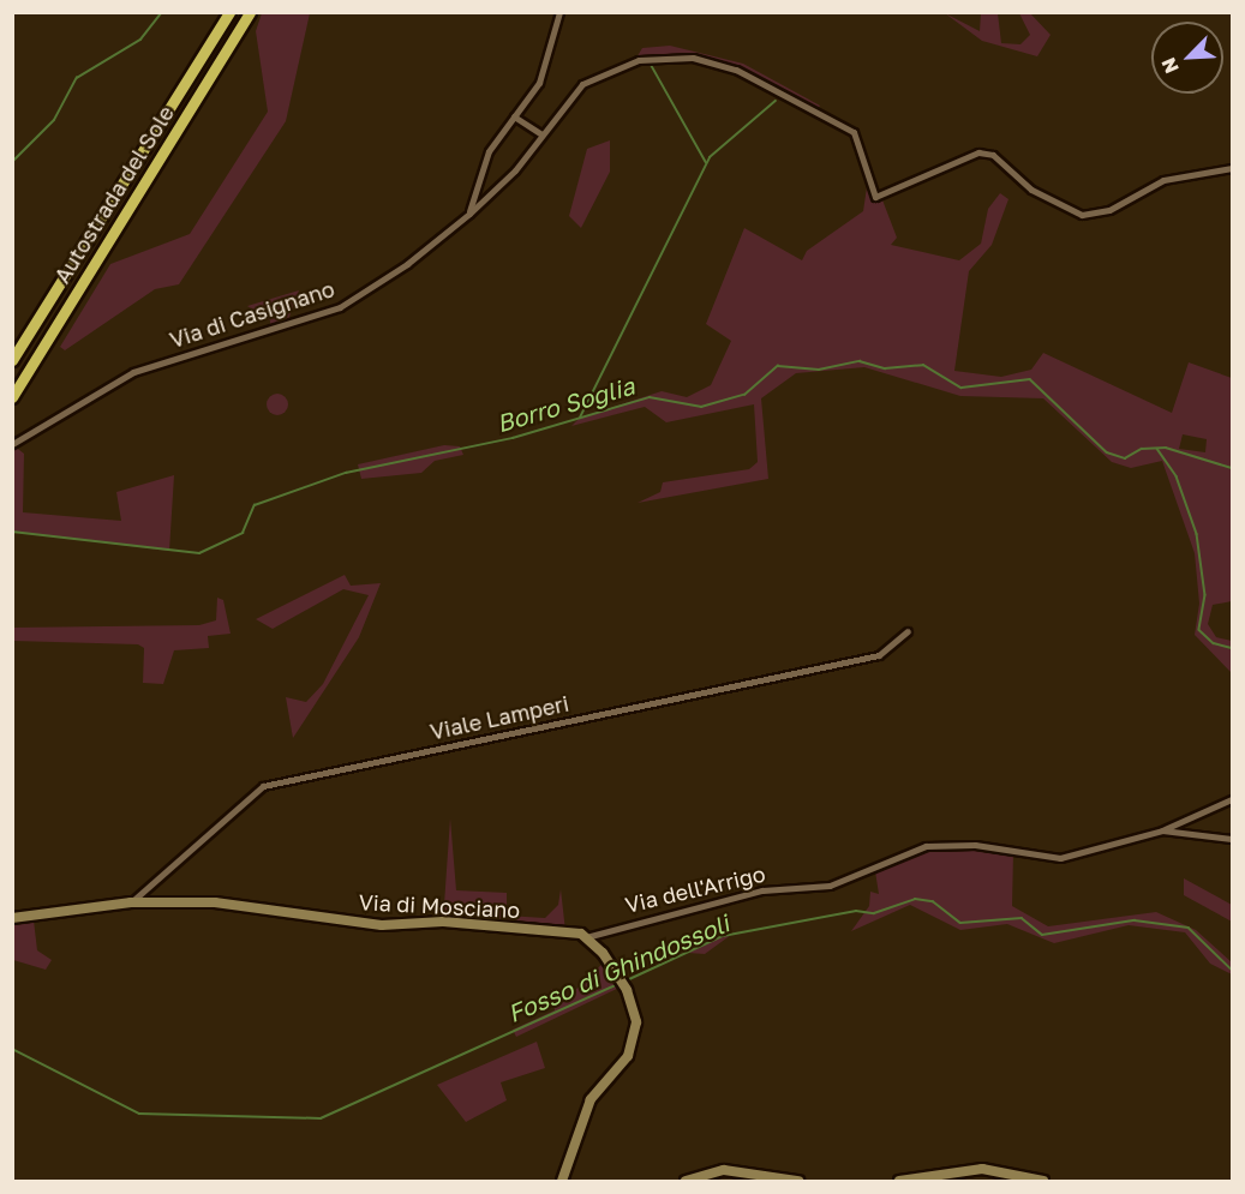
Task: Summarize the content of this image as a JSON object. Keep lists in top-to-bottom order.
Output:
{
  "streets": {
    "highway": ["Autostrada del Sole"],
    "main road": ["Via di Mosciano"],
    "street": ["Via di Casignano", "Viale Lamperi", "Via dell'Arrigo"]
  },
  "crossings": [
    ["Viale Lamperi", "Via di Mosciano"],
    ["Via dell'Arrigo", "Via di Mosciano"]
  ],
  "water": ["Borro Soglia", "Fosso di Ghindossoli"],
  "north": "bottom left"
}
